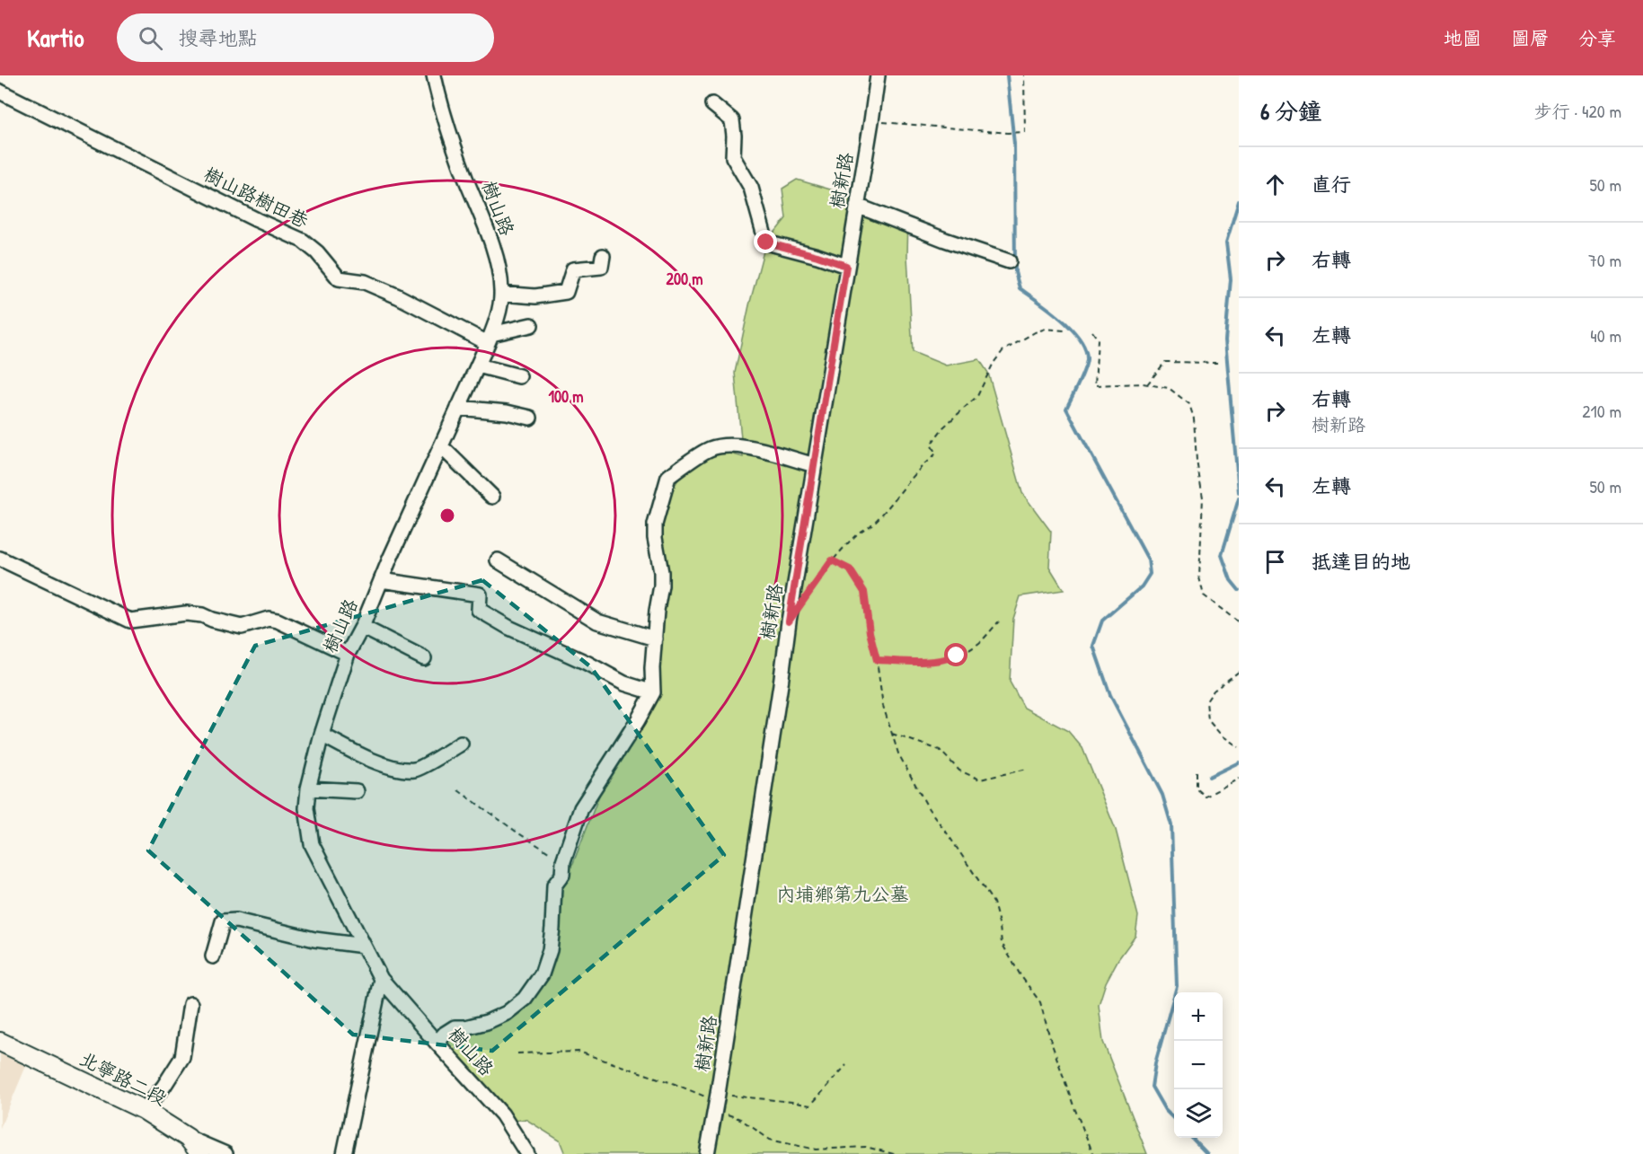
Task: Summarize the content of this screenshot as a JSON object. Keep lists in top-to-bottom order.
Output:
{
  "streets": {
    "main road": ["北寧路二段"],
    "street": ["樹新路", "樹山路樹田巷", "樹山路"]
  },
  "crossings": [
    ["樹山路樹田巷", "樹山路"]
  ],
  "parks": ["內埔鄉第九公墓"],
  "page": {
    "header": "Kartio",
    "search": "搜尋地點",
    "nav": ["地圖", "圖層", "分享"],
    "heading": ["6 分鐘", "步行 · 420 m"],
    "list": [
      ["直行", "50 m"],
      ["右轉", "70 m"],
      ["左轉", "40 m"],
      ["右轉", "樹新路", "210 m"],
      ["左轉", "50 m"],
      "抵達目的地"
    ],
    "map_buttons": ["+", "−"]
  },
  "rings": ["200 m", "100 m"]
}
